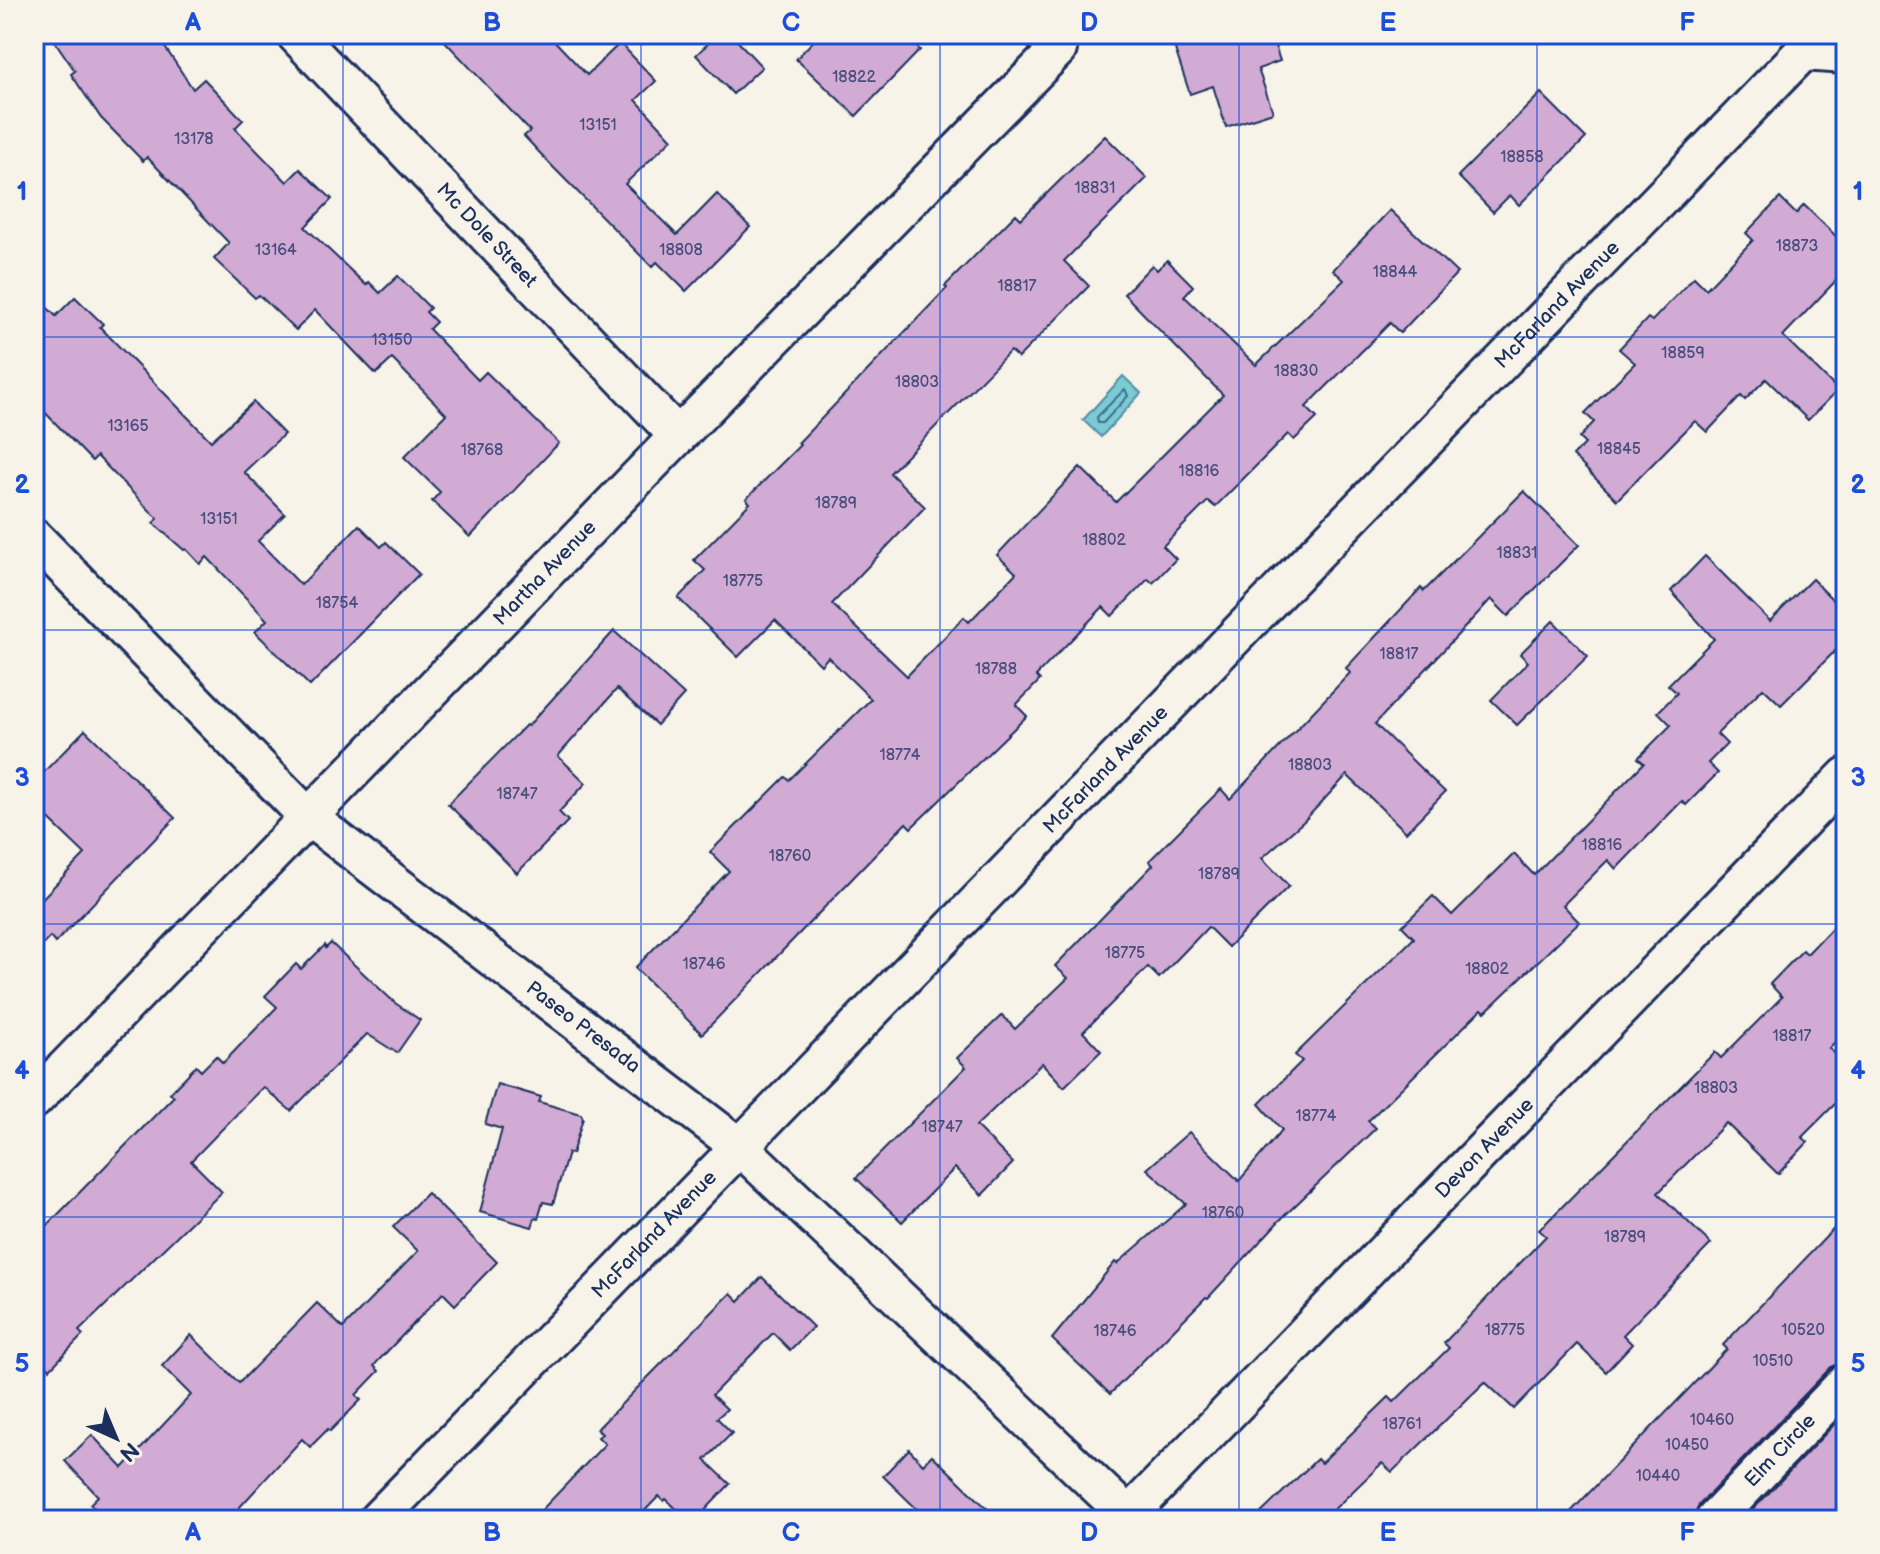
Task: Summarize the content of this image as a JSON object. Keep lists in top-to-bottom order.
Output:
{
  "streets": {
    "street": [
      "Mc Dole Street",
      "McFarland Avenue",
      "Martha Avenue",
      "Paseo Presada",
      "Devon Avenue",
      "Elm Circle"
    ]
  },
  "crossings": [
    ["Mc Dole Street", "Martha Avenue"],
    ["McFarland Avenue", "Paseo Presada"],
    ["Martha Avenue", "Paseo Presada"],
    ["Paseo Presada", "Devon Avenue"]
  ],
  "house_numbers": [
    "18822",
    "13151",
    "13178",
    "18858",
    "18831",
    "18873",
    "13164",
    "18808",
    "18844",
    "18817",
    "13150",
    "18859",
    "18830",
    "18803",
    "13165",
    "18845",
    "18768",
    "18816",
    "18789",
    "13151",
    "18802",
    "18831",
    "18775",
    "18754",
    "18817",
    "18788",
    "18774",
    "18803",
    "18747",
    "18816",
    "18760",
    "18789",
    "18775",
    "18746",
    "18802",
    "18817",
    "18803",
    "18774",
    "18747",
    "18760",
    "18789",
    "18775",
    "10520",
    "18746",
    "10510",
    "10460",
    "18761",
    "10450",
    "10440"
  ],
  "north": "bottom right",
  "grid": {
    "columns": [
      "A",
      "B",
      "C",
      "D",
      "E",
      "F"
    ],
    "rows": [
      "1",
      "2",
      "3",
      "4",
      "5"
    ]
  }
}
